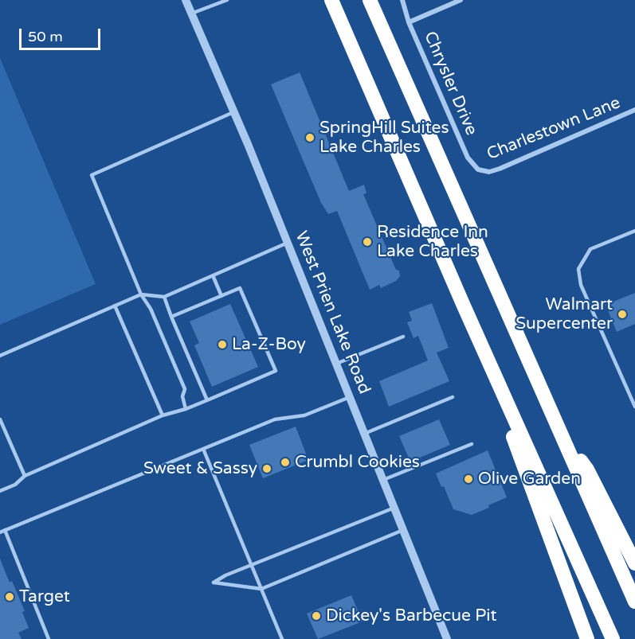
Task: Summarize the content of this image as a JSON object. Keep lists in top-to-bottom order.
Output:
{
  "streets": {
    "street": ["Chrysler Drive", "Charlestown Lane", "West Prien Lake Road"]
  },
  "crossings": [
    ["Chrysler Drive", "Charlestown Lane"]
  ],
  "places": [
    "SpringHill Suites Lake Charles",
    "Residence Inn Lake Charles",
    "Walmart Supercenter",
    "La-Z-Boy",
    "Crumbl Cookies",
    "Sweet & Sassy",
    "Olive Garden",
    "Target",
    "Dickey's Barbecue Pit"
  ],
  "scale_bar": "50 m"
}
